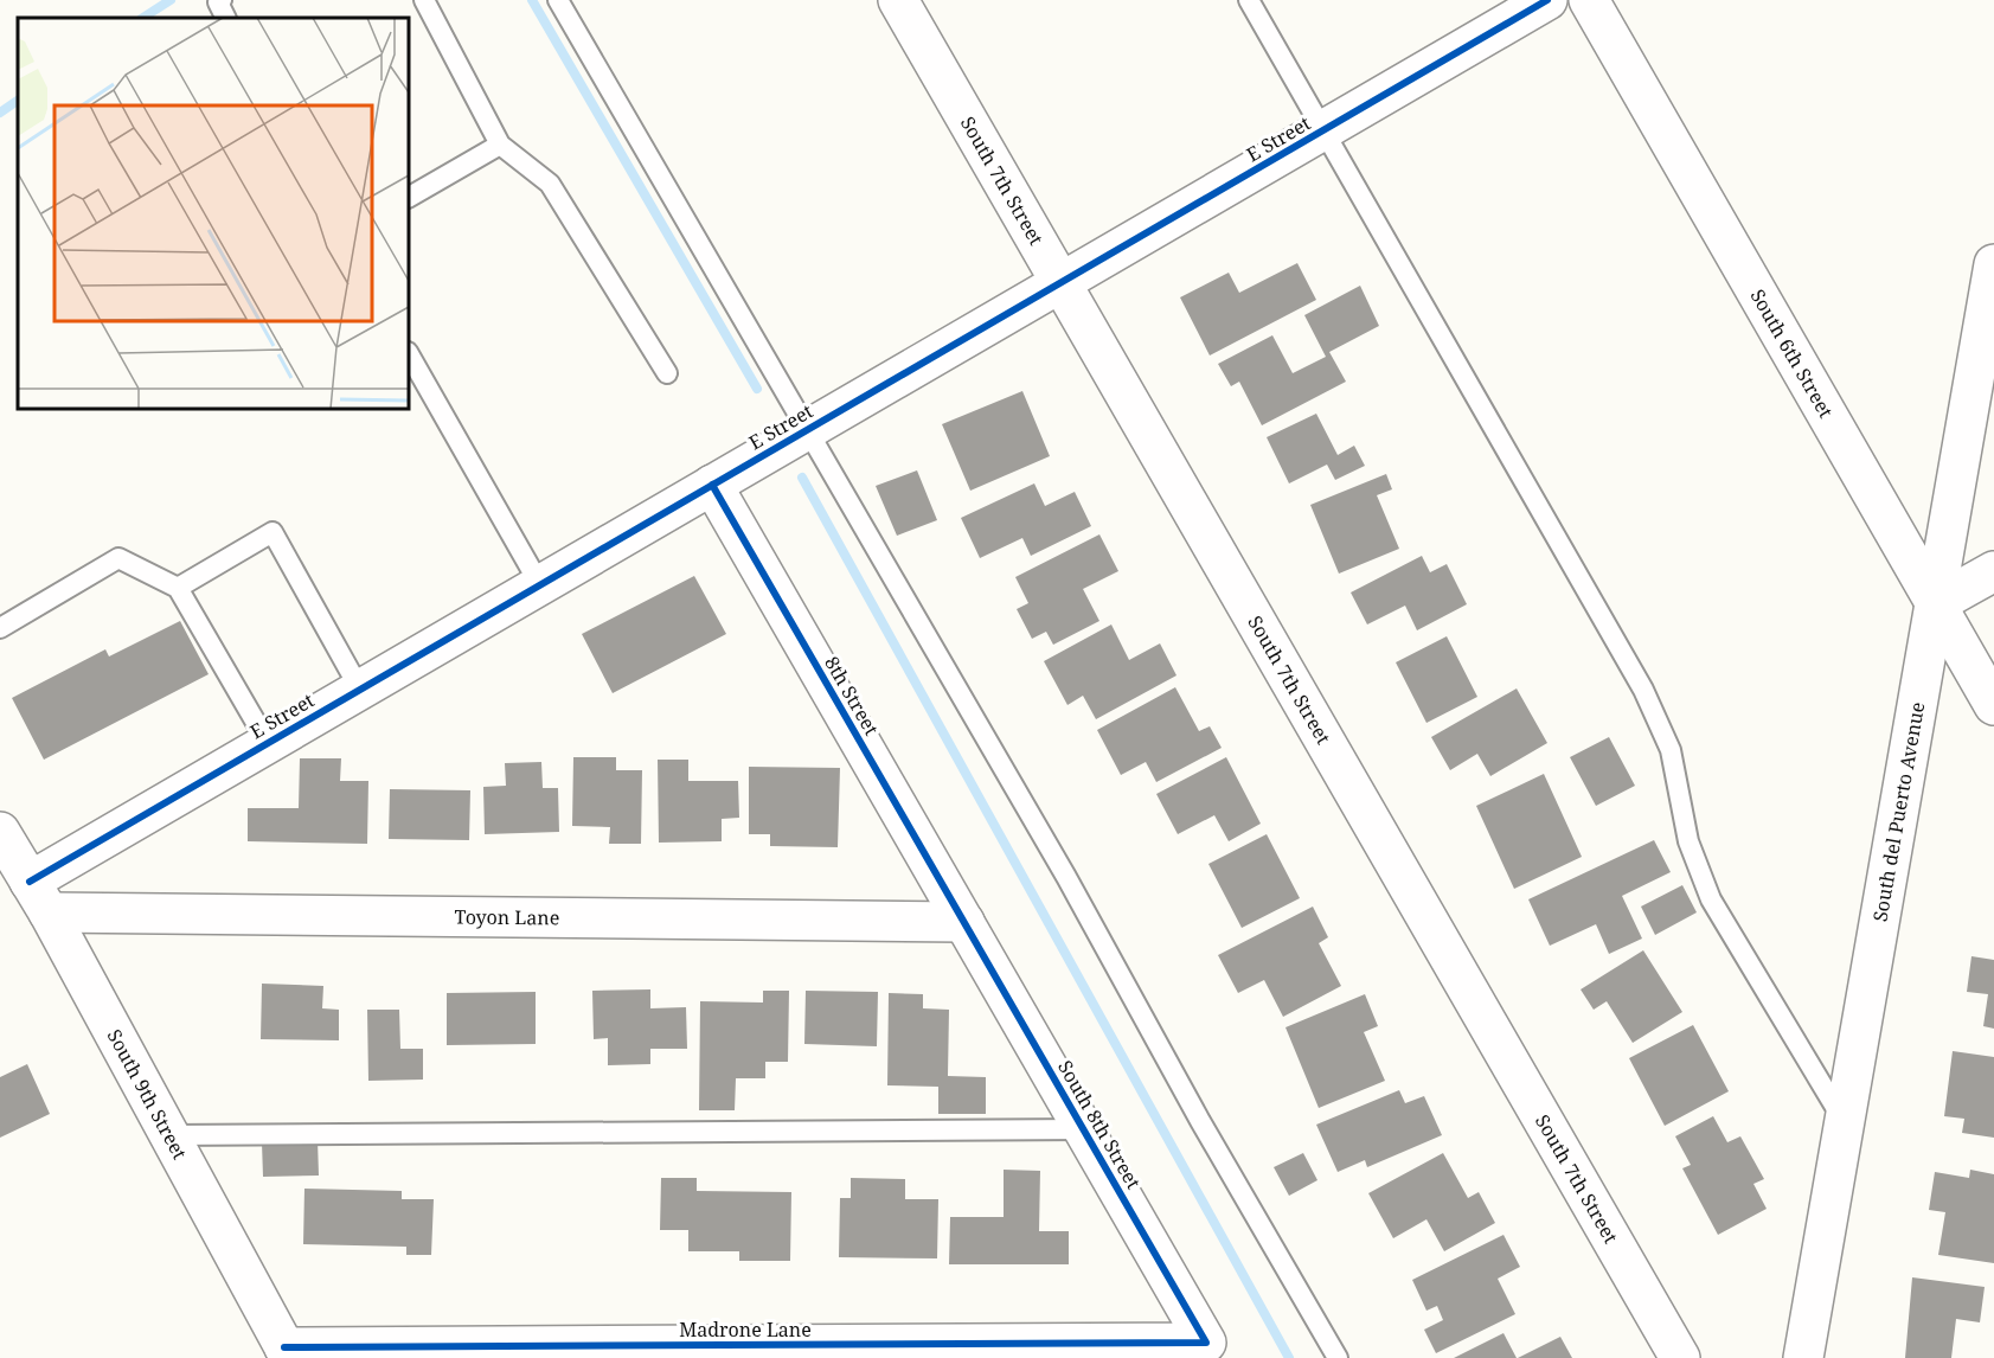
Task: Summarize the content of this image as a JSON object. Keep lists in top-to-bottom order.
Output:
{
  "streets": {
    "street": [
      "E Street",
      "South 7th Street",
      "South 6th Street",
      "8th Street",
      "South del Puerto Avenue",
      "Toyon Lane",
      "South 9th Street",
      "South 8th Street",
      "Madrone Lane"
    ]
  },
  "crossings": [
    ["E Street", "South 7th Street"],
    ["E Street", "8th Street"],
    ["E Street", "Toyon Lane"],
    ["E Street", "South 9th Street"],
    ["South 6th Street", "South del Puerto Avenue"],
    ["8th Street", "Toyon Lane"],
    ["8th Street", "South 8th Street"],
    ["Toyon Lane", "South 9th Street"],
    ["Toyon Lane", "South 8th Street"],
    ["South 9th Street", "Madrone Lane"],
    ["South 8th Street", "Madrone Lane"]
  ]
}
